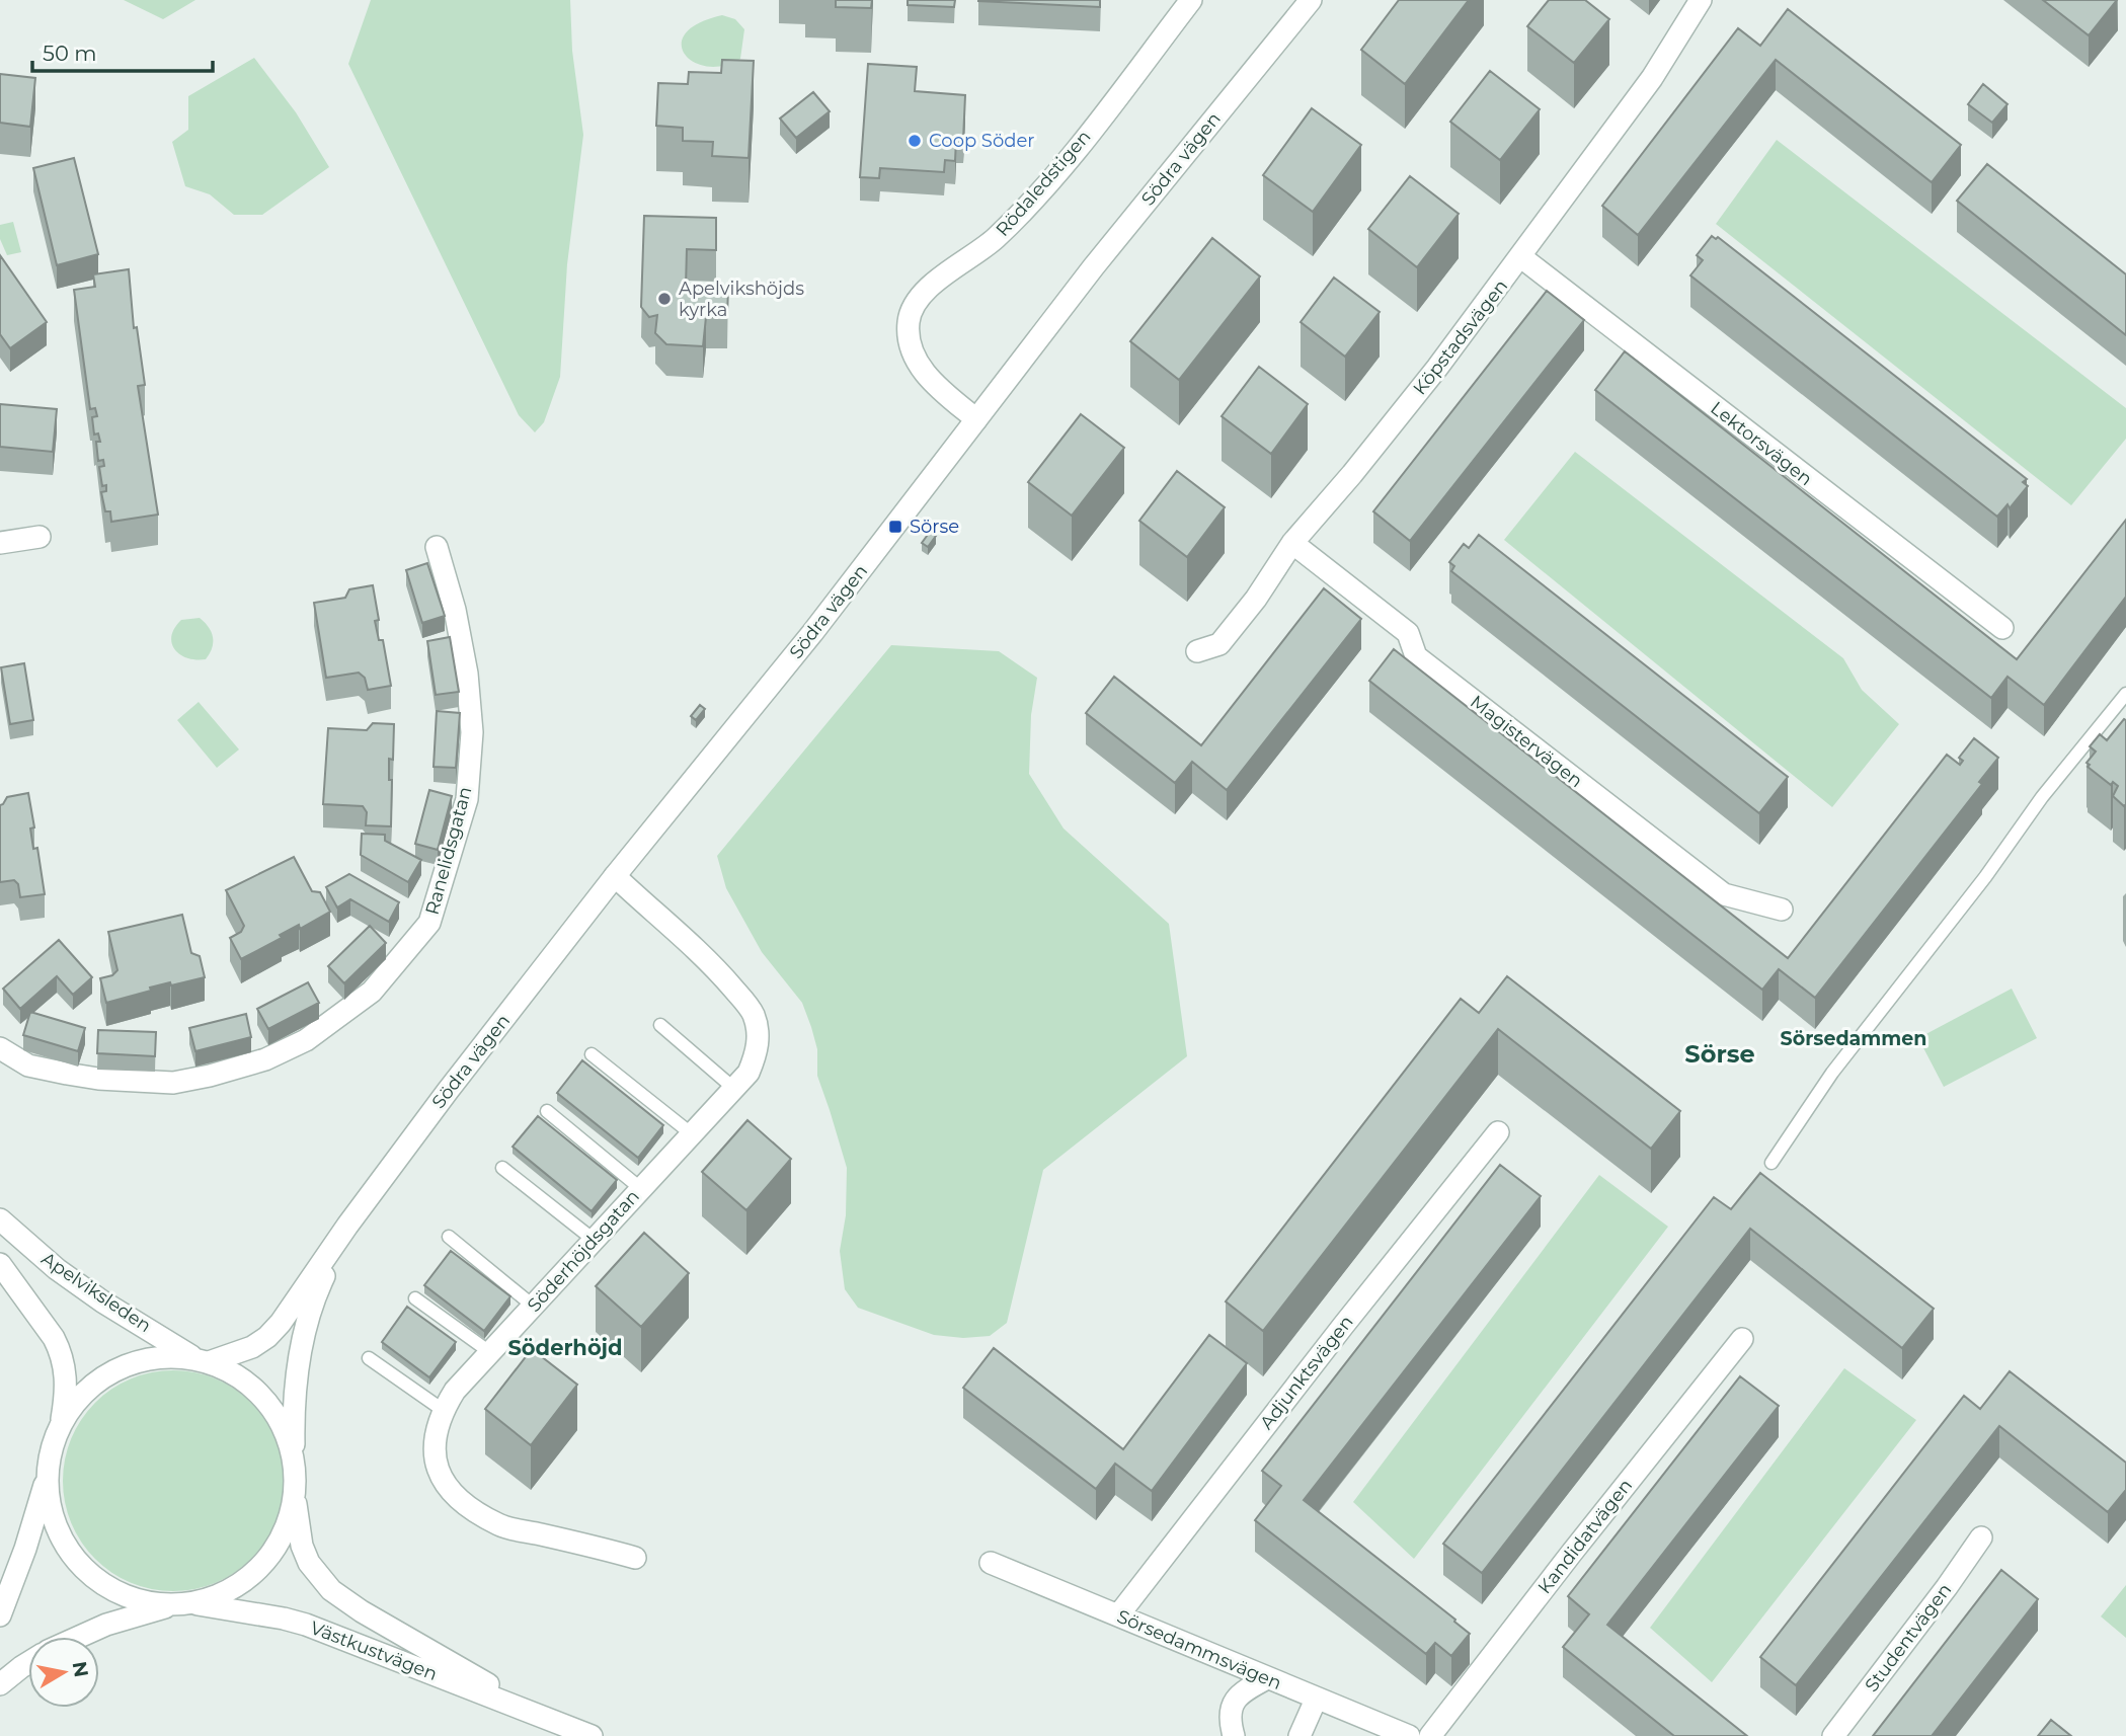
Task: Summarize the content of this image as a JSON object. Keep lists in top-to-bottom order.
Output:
{
  "streets": {
    "street": [
      "Södra vägen",
      "Rödaledstigen",
      "Köpstadsvägen",
      "Lektorsvägen",
      "Magistervägen",
      "Ranelidsgatan",
      "Söderhöjdsgatan",
      "Apelviksleden",
      "Adjunktsvägen",
      "Kandidatvägen",
      "Studentvägen",
      "Sörsedammsvägen",
      "Västkustvägen"
    ]
  },
  "crossings": [
    ["Södra vägen", "Rödaledstigen"],
    ["Södra vägen", "Söderhöjdsgatan"],
    ["Södra vägen", "Apelviksleden"],
    ["Södra vägen", "Västkustvägen"],
    ["Köpstadsvägen", "Lektorsvägen"],
    ["Köpstadsvägen", "Magistervägen"],
    ["Apelviksleden", "Västkustvägen"],
    ["Adjunktsvägen", "Sörsedammsvägen"]
  ],
  "districts": ["Sörsedammen", "Sörse", "Söderhöjd"],
  "places": {
    "other": ["Coop Söder", "Apelvikshöjds kyrka"],
    "transit": ["Sörse"]
  },
  "scale_bar": "50 m",
  "north": "right"
}
